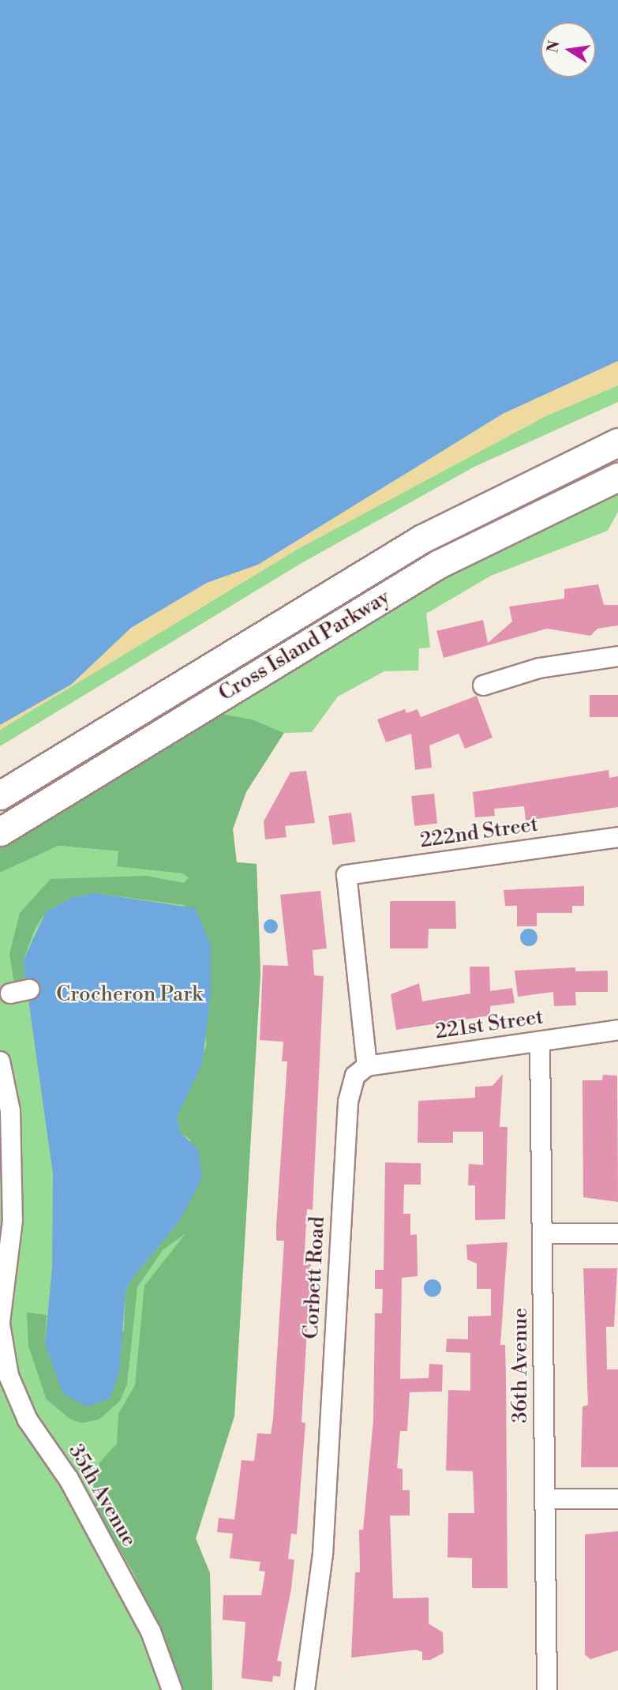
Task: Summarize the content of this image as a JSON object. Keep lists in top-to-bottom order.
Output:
{
  "streets": {
    "highway": ["Cross Island Parkway"],
    "street": [
      "222nd Street",
      "221st Street",
      "Corbett Road",
      "36th Avenue",
      "35th Avenue"
    ]
  },
  "crossings": [
    ["222nd Street", "221st Street"],
    ["222nd Street", "Corbett Road"],
    ["221st Street", "Corbett Road"],
    ["221st Street", "36th Avenue"]
  ],
  "parks": ["Crocheron Park"],
  "north": "left"
}
